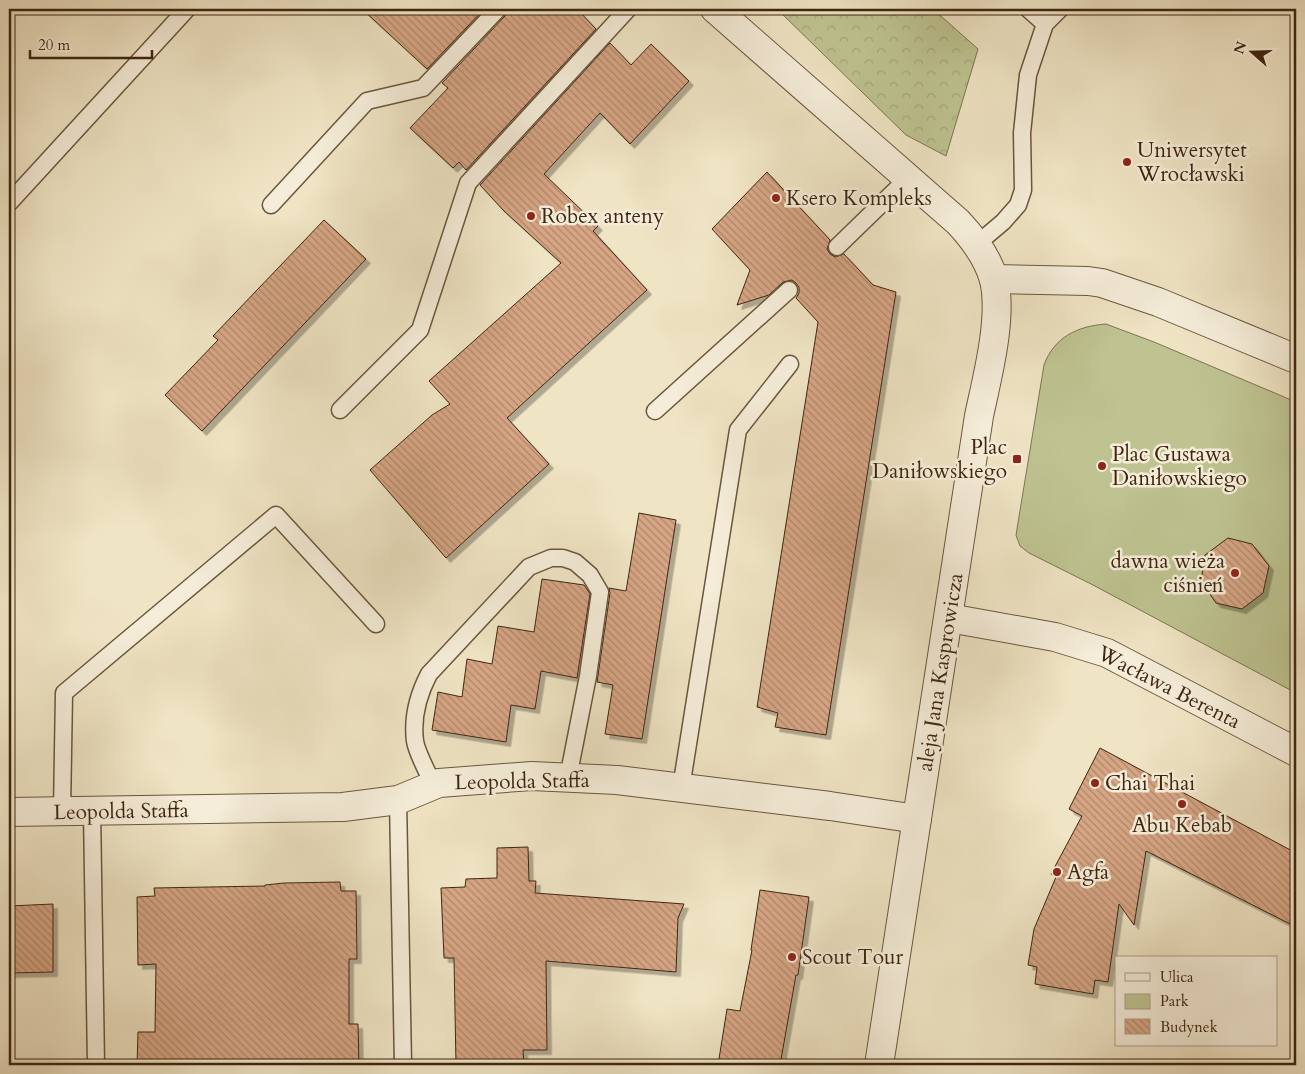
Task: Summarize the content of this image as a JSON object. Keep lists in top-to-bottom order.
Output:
{
  "streets": {
    "street": ["aleja Jana Kasprowicza", "Wacława Berenta", "Leopolda Staffa"]
  },
  "crossings": [
    ["aleja Jana Kasprowicza", "Wacława Berenta"],
    ["aleja Jana Kasprowicza", "Leopolda Staffa"]
  ],
  "places": {
    "other": [
      "Uniwersytet Wrocławski",
      "Ksero Kompleks",
      "Robex anteny",
      "Plac Gustawa Daniłowskiego",
      "dawna wieża ciśnień",
      "Chai Thai",
      "Abu Kebab",
      "Agfa",
      "Scout Tour"
    ],
    "transit": ["Plac Daniłowskiego"]
  },
  "legend": ["Ulica", "Park", "Budynek"],
  "scale_bar": "20 m",
  "north": "left"
}
